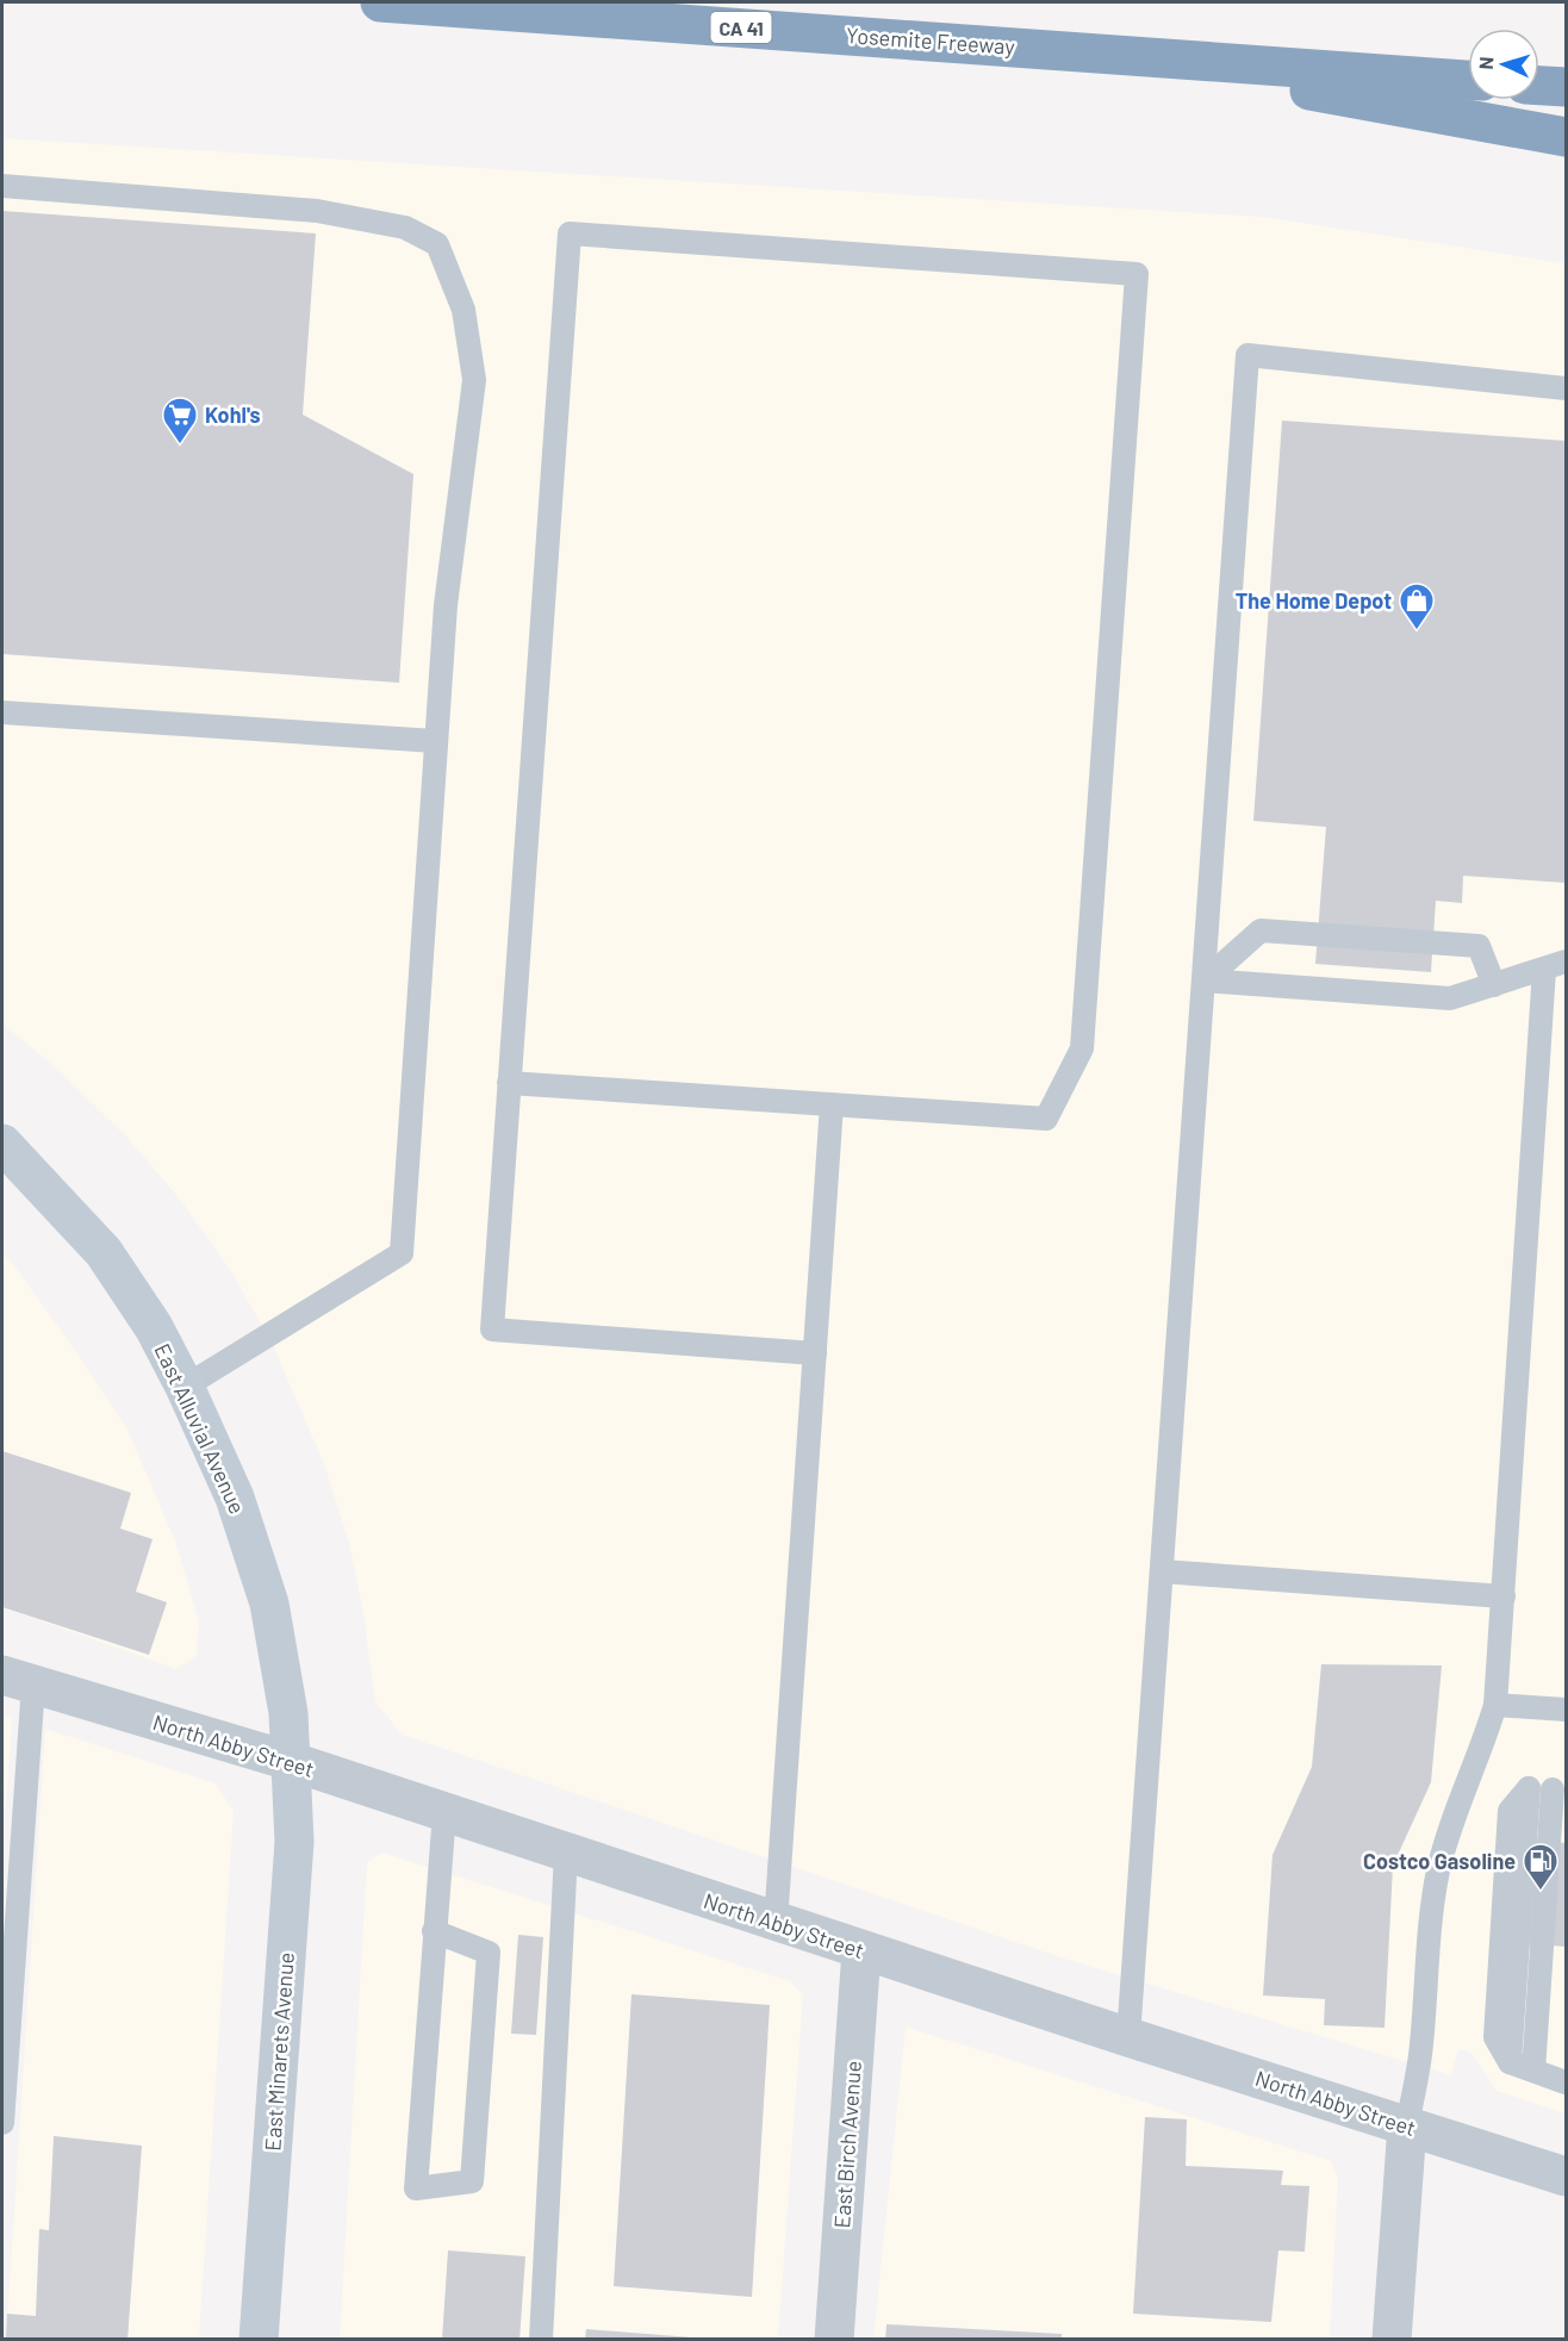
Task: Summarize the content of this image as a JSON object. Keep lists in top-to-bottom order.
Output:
{
  "streets": {
    "highway": ["CA 41", "Yosemite Freeway"],
    "main road": ["East Alluvial Avenue", "East Minarets Avenue"],
    "street": ["North Abby Street", "East Birch Avenue"]
  },
  "crossings": [
    ["East Alluvial Avenue", "North Abby Street"],
    ["East Alluvial Avenue", "East Minarets Avenue"],
    ["North Abby Street", "East Minarets Avenue"],
    ["North Abby Street", "East Birch Avenue"]
  ],
  "places": {
    "supermarket": ["Kohl's"],
    "shop": ["The Home Depot"],
    "fuel station": ["Costco Gasoline"]
  },
  "north": "left"
}
